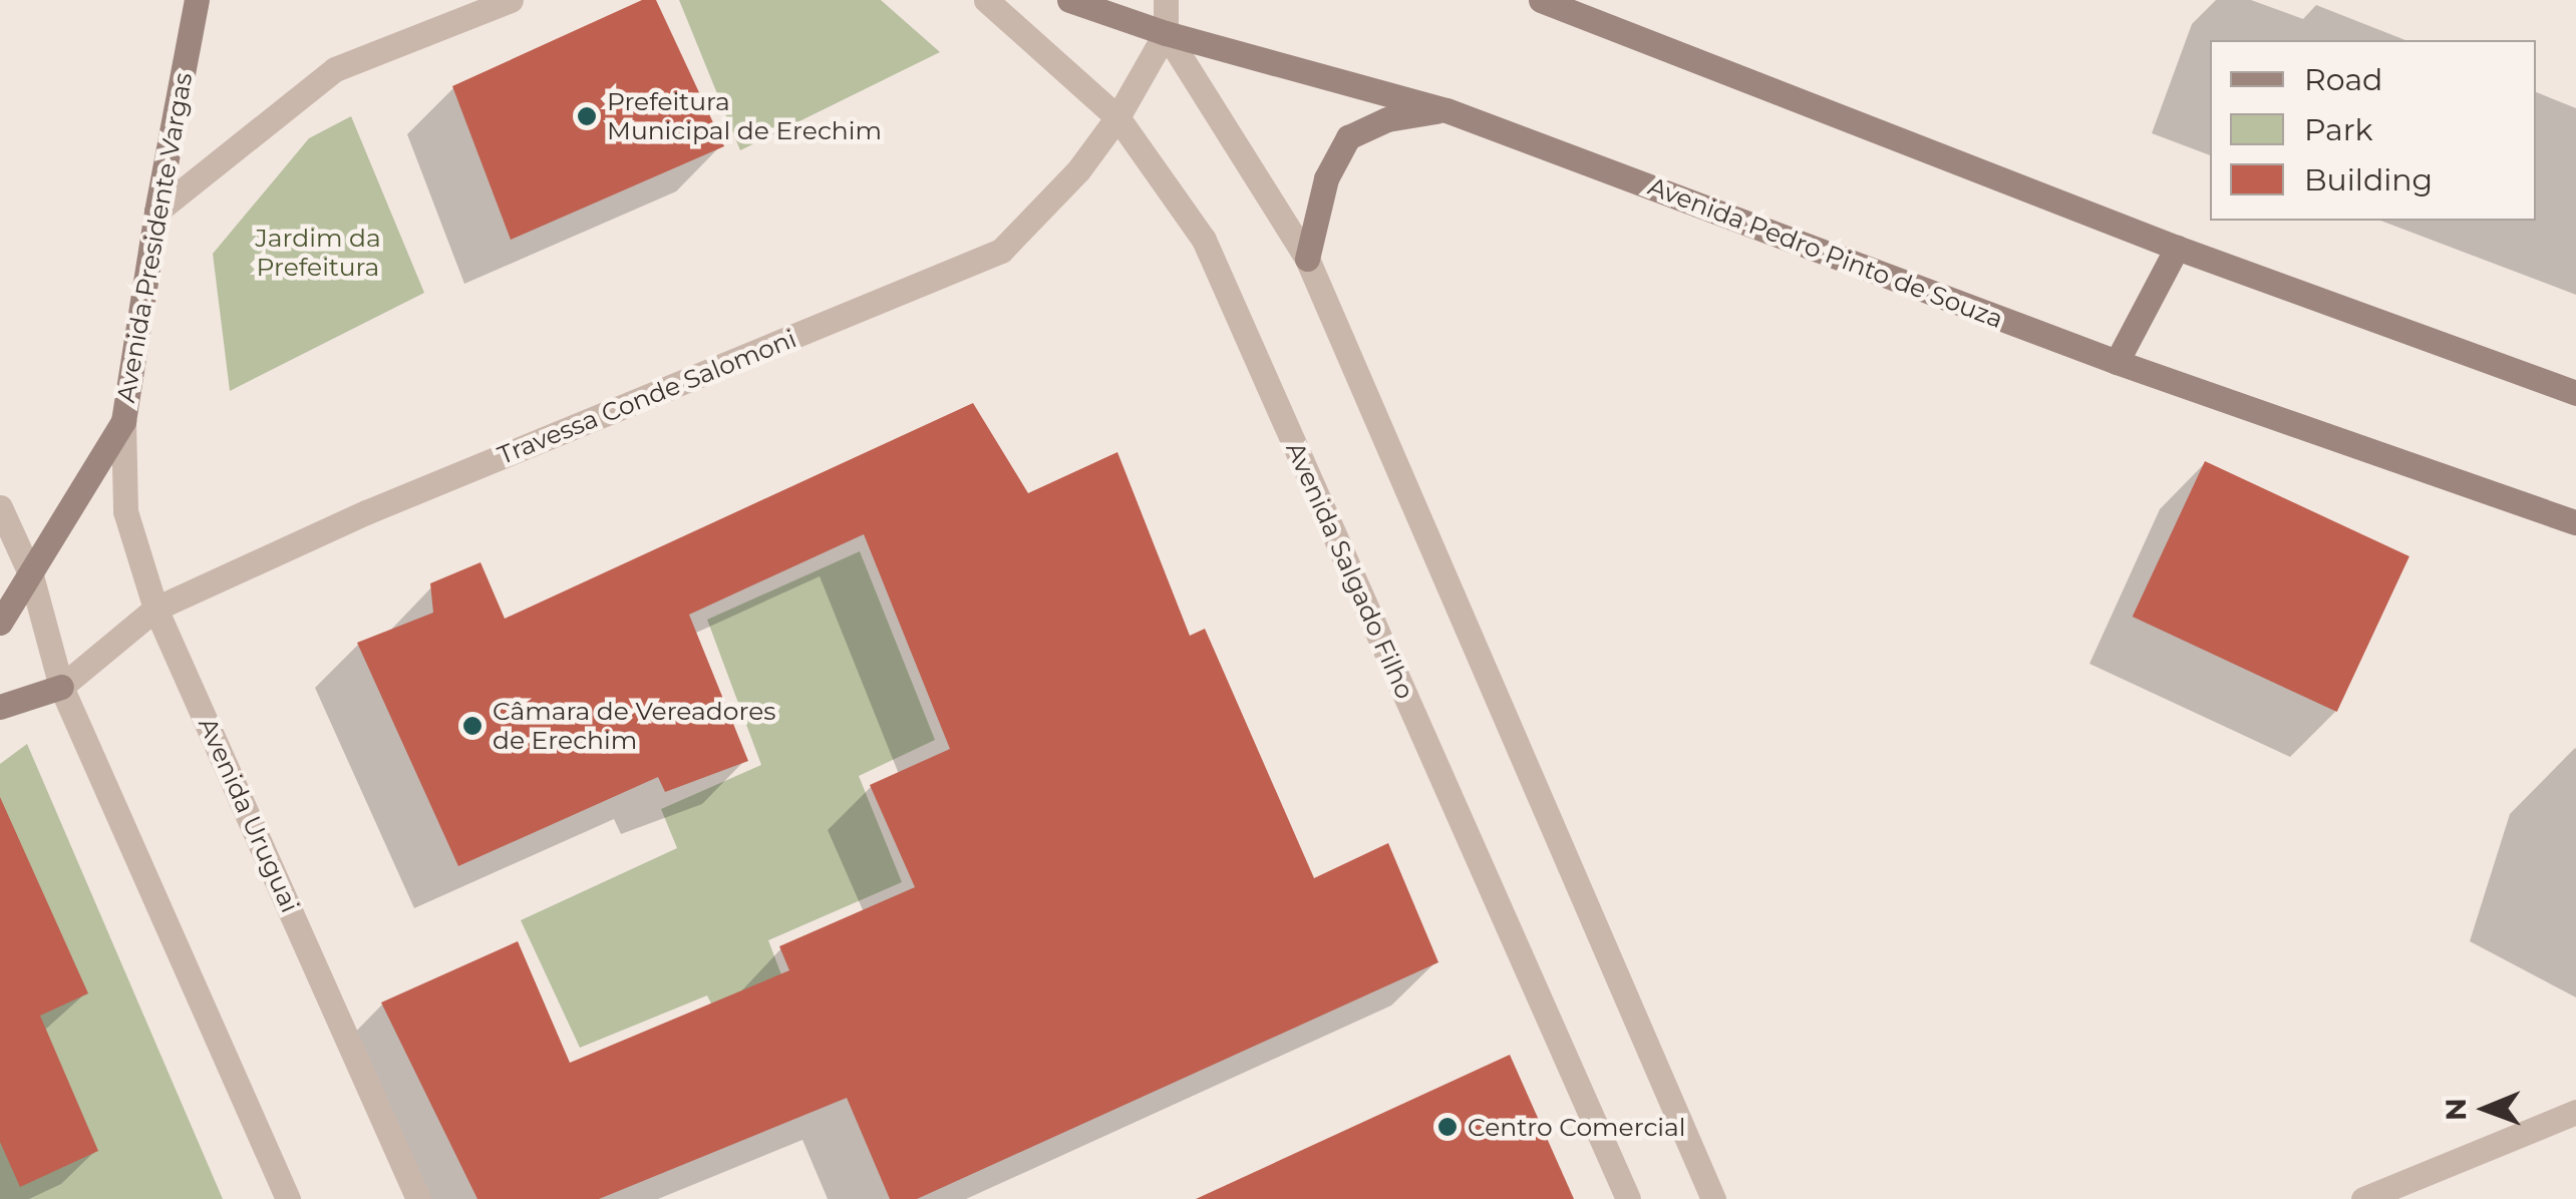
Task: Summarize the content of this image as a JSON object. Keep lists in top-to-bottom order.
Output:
{
  "streets": {
    "main road": ["Avenida Presidente Vargas", "Avenida Pedro Pinto de Souza"],
    "street": ["Travessa Conde Salomoni", "Avenida Salgado Filho", "Avenida Uruguai"]
  },
  "crossings": [
    ["Avenida Presidente Vargas", "Avenida Uruguai"],
    ["Avenida Pedro Pinto de Souza", "Travessa Conde Salomoni"],
    ["Travessa Conde Salomoni", "Avenida Salgado Filho"],
    ["Travessa Conde Salomoni", "Avenida Uruguai"]
  ],
  "parks": ["Jardim da Prefeitura"],
  "places": ["Prefeitura Municipal de Erechim", "Câmara de Vereadores de Erechim", "Centro Comercial"],
  "legend": ["Road", "Park", "Building"],
  "north": "left"
}
